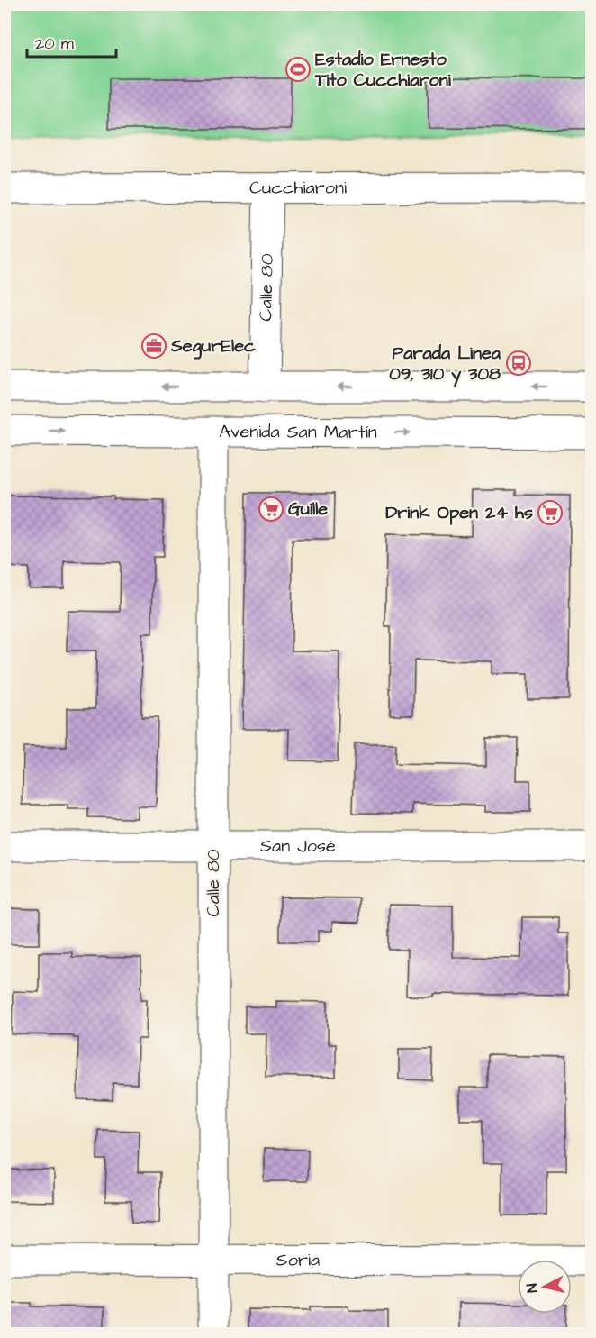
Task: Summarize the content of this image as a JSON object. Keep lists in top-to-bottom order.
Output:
{
  "streets": {
    "street": [
      "Cucchiaroni",
      "Calle 80",
      "Avenida San Martín",
      "San José",
      "Soria"
    ]
  },
  "crossings": [
    ["Cucchiaroni", "Calle 80"],
    ["Calle 80", "Avenida San Martín"],
    ["Calle 80", "San José"],
    ["Calle 80", "Soria"]
  ],
  "places": {
    "sports": ["Estadio Ernesto Tito Cucchiaroni"],
    "office": ["SegurElec"],
    "bus stop": ["Parada Linea 09, 310 y 308"],
    "supermarket": ["Guille", "Drink Open 24 hs"]
  },
  "scale_bar": "20 m",
  "north": "left"
}
